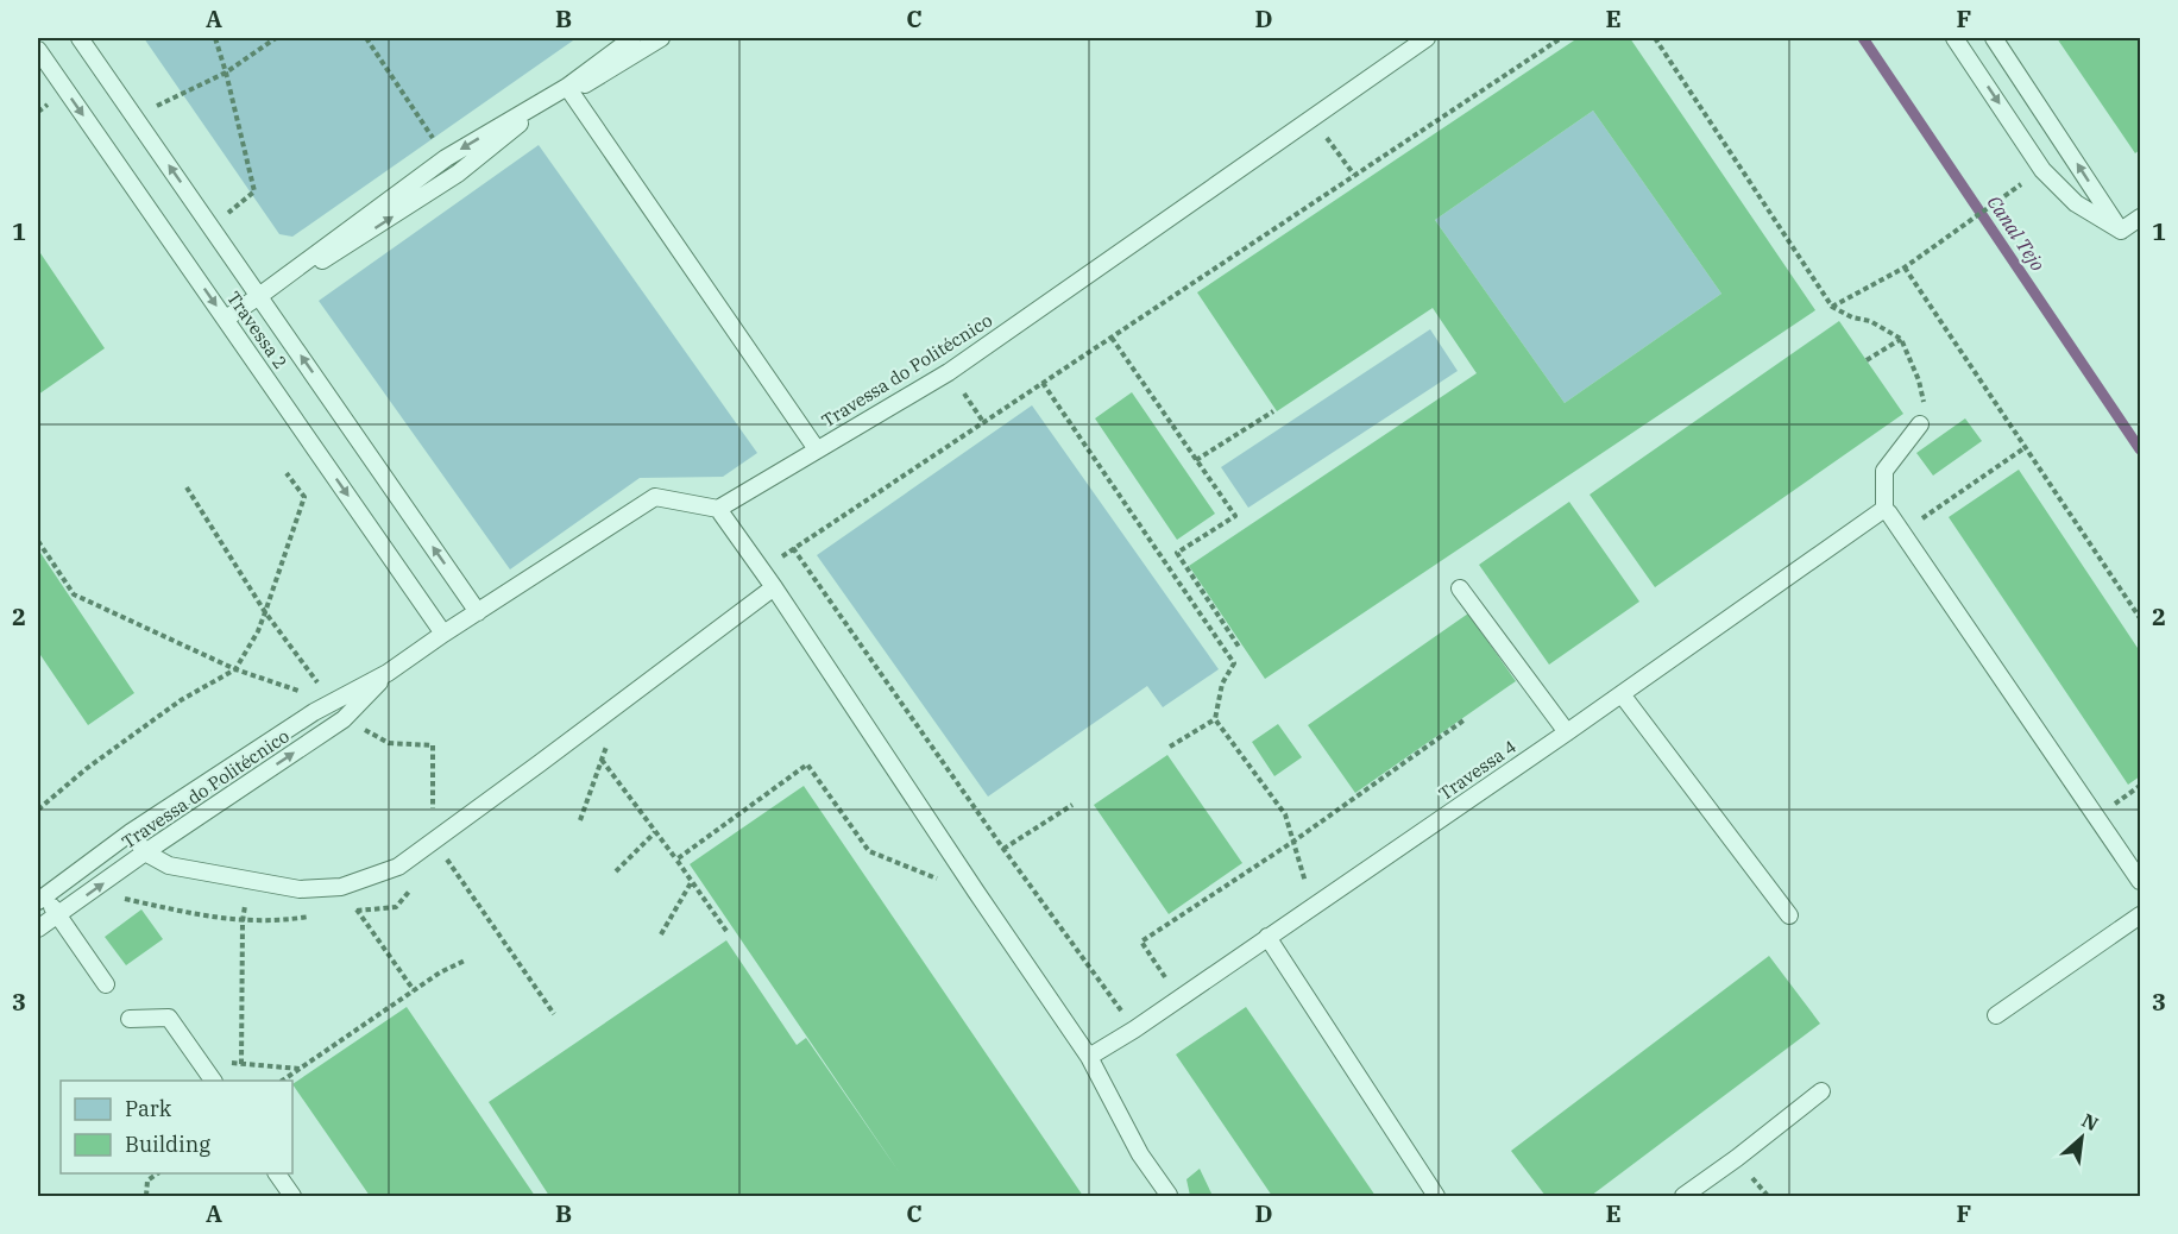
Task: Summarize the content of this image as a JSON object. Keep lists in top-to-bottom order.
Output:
{
  "streets": {
    "lane": ["Travessa 2", "Travessa do Politécnico", "Travessa 4"]
  },
  "crossings": [
    ["Travessa 2", "Travessa do Politécnico"]
  ],
  "water": ["Canal Tejo"],
  "legend": ["Park", "Building"],
  "north": "top right",
  "grid": {
    "columns": [
      "A",
      "B",
      "C",
      "D",
      "E",
      "F"
    ],
    "rows": ["1", "2", "3"]
  }
}
